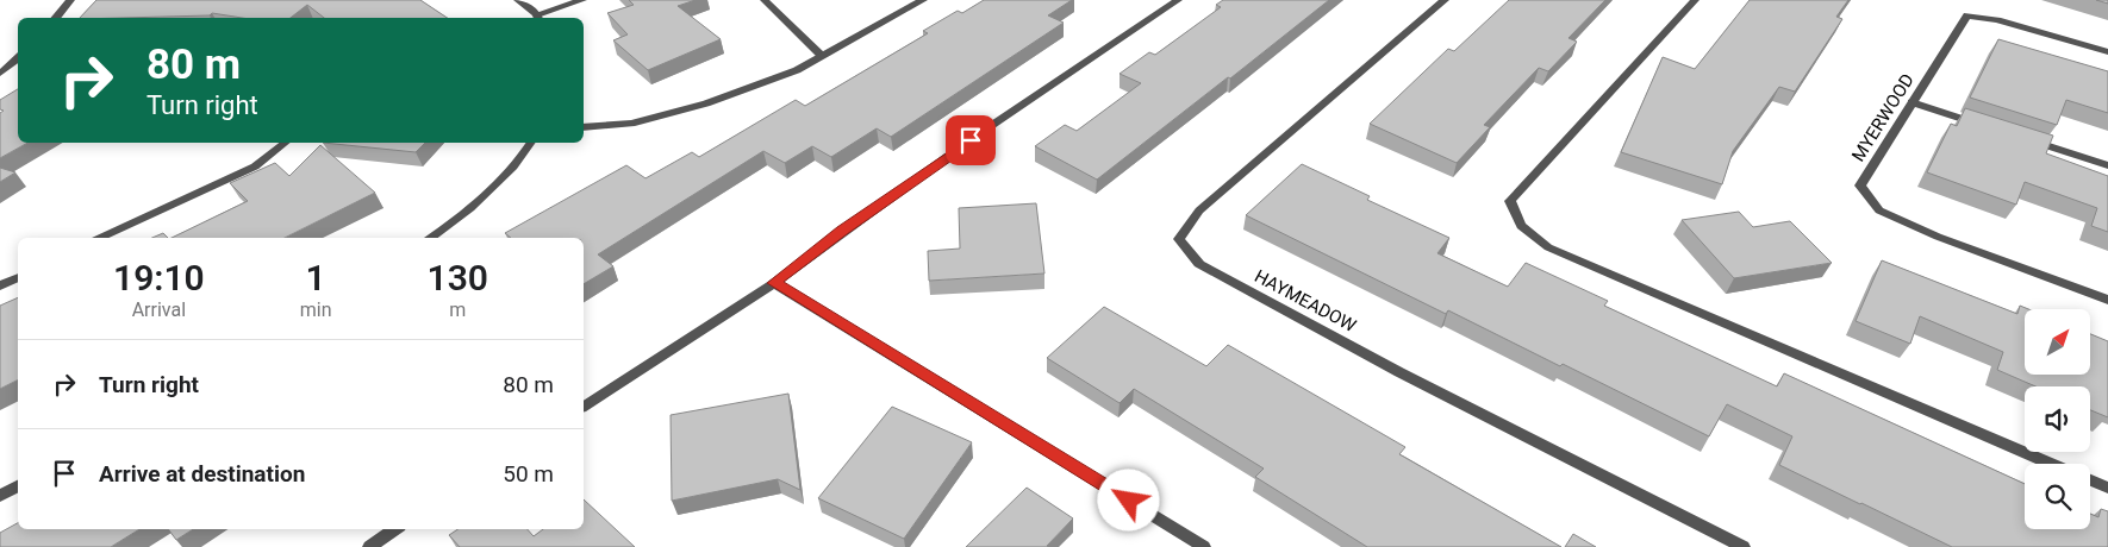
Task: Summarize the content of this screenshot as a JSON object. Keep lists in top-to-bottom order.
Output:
{
  "streets": {
    "street": ["MYERWOOD", "HAYMEADOW"]
  },
  "north": "top right",
  "page": {
    "turn": ["80 m", "Turn right"],
    "eta": [
      "19:10",
      "Arrival",
      "1",
      "min",
      "130",
      "m"
    ],
    "list": [
      {
        "name": "Turn right",
        "value": "80 m"
      },
      {
        "name": "Arrive at destination",
        "value": "50 m"
      }
    ]
  }
}
